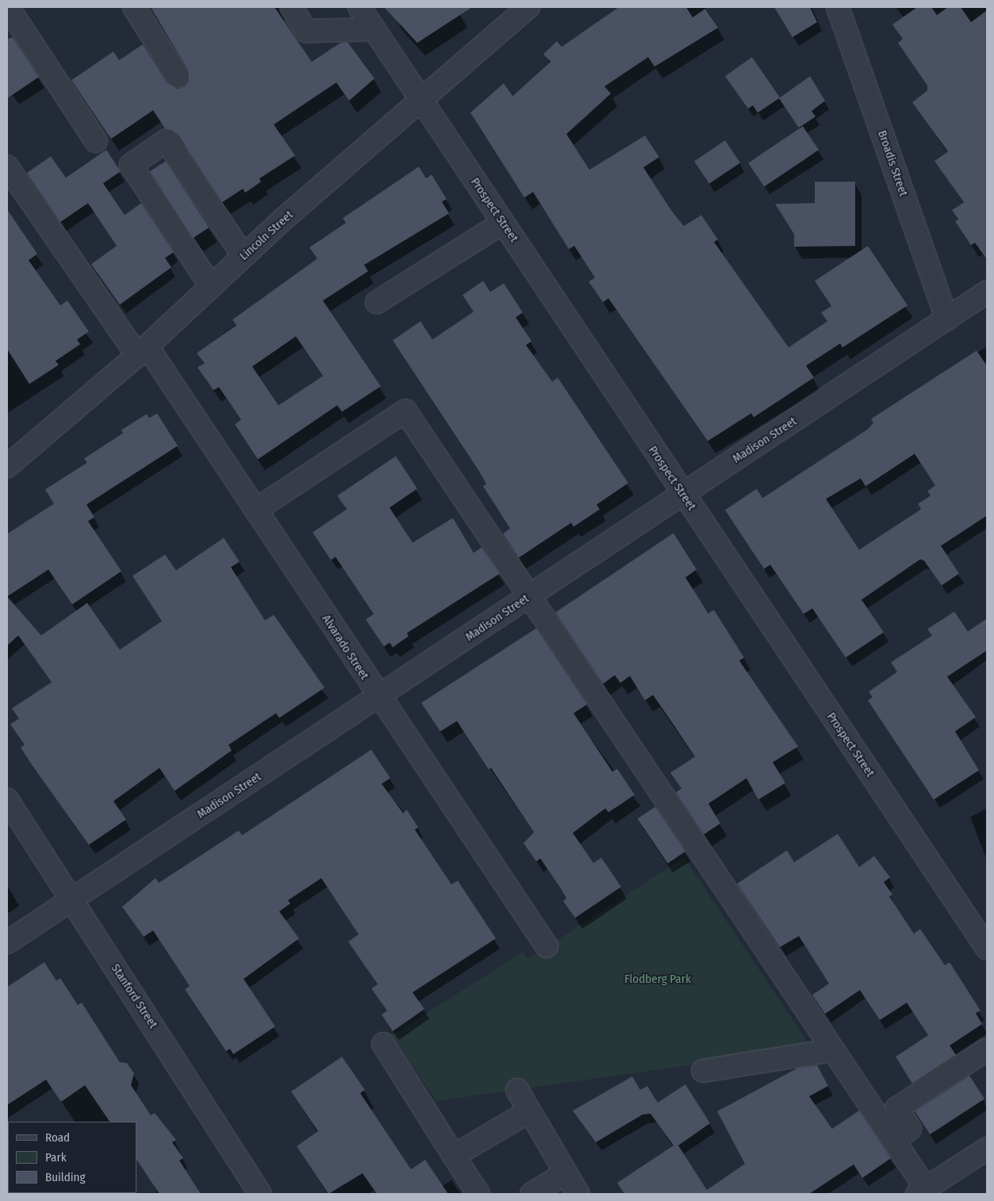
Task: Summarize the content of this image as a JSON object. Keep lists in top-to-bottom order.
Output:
{
  "streets": {
    "street": [
      "Broadis Street",
      "Prospect Street",
      "Lincoln Street",
      "Madison Street",
      "Alvarado Street",
      "Stanford Street"
    ]
  },
  "crossings": [
    ["Broadis Street", "Madison Street"],
    ["Prospect Street", "Lincoln Street"],
    ["Prospect Street", "Madison Street"],
    ["Lincoln Street", "Alvarado Street"],
    ["Madison Street", "Alvarado Street"],
    ["Madison Street", "Stanford Street"]
  ],
  "parks": ["Flodberg Park"],
  "legend": ["Road", "Park", "Building"]
}
